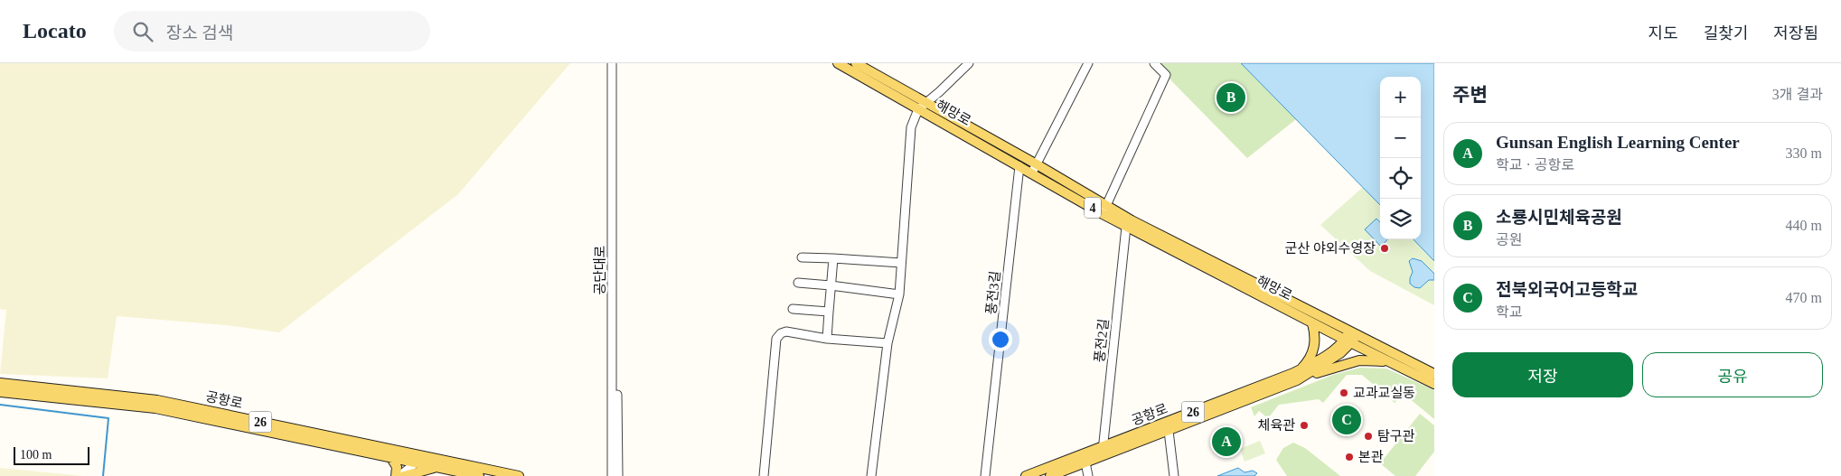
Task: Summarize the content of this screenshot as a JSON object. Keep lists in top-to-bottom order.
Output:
{
  "streets": {
    "main road": [
      "해망로",
      "4",
      "공항로",
      "26"
    ],
    "street": ["공단대로", "풍전3길", "풍전2길"]
  },
  "crossings": [
    ["해망로", "풍전3길"],
    ["해망로", "풍전2길"],
    ["해망로", "공항로"],
    ["해망로", "26"],
    ["풍전2길", "공항로"],
    ["공항로", "26"]
  ],
  "places": [
    "군산 야외수영장",
    "교과교실동",
    "체육관",
    "탐구관",
    "본관"
  ],
  "scale_bar": "100 m",
  "page": {
    "header": "Locato",
    "search": "장소 검색",
    "nav": ["지도", "길찾기", "저장됨"],
    "heading": ["주변", "3개 결과"],
    "map_buttons": ["+", "−"],
    "pins": ["B", "C", "A"],
    "list": [
      {
        "mark": "A",
        "name": "Gunsan English Learning Center",
        "note": "학교 · 공항로",
        "value": "330 m"
      },
      {
        "mark": "B",
        "name": "소룡시민체육공원",
        "note": "공원",
        "value": "440 m"
      },
      {
        "mark": "C",
        "name": "전북외국어고등학교",
        "note": "학교",
        "value": "470 m"
      }
    ],
    "buttons": ["저장", "공유"],
    "scale": "100 m"
  }
}
